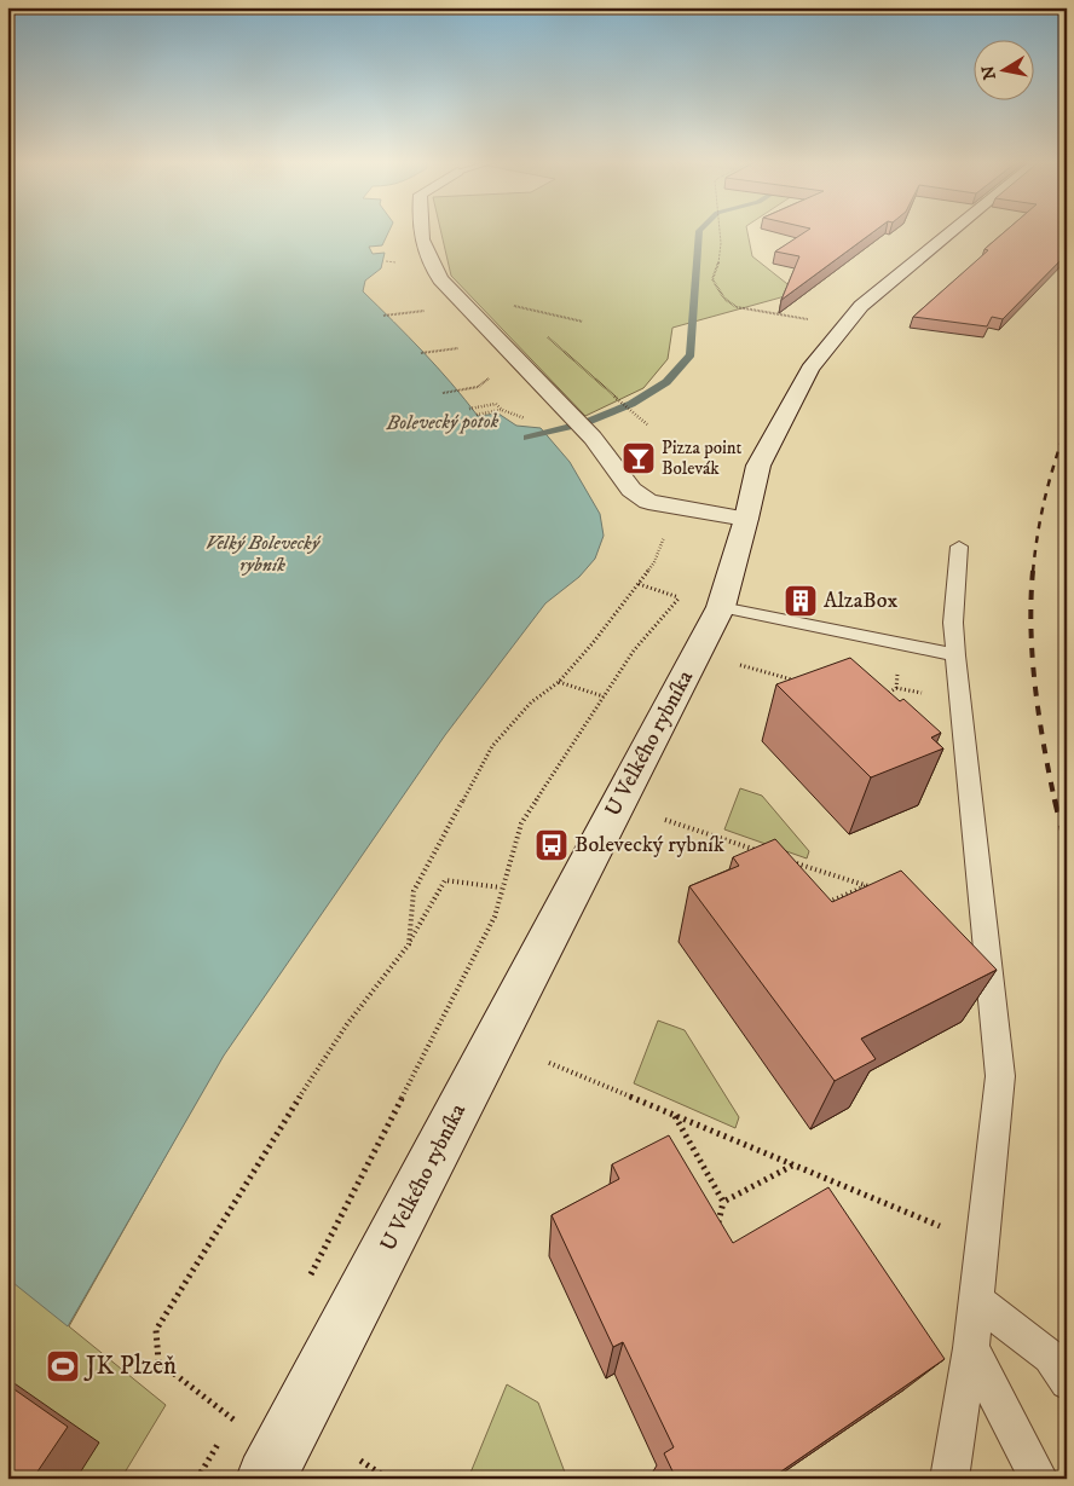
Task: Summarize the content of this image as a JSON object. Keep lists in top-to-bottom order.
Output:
{
  "streets": {
    "street": ["U Velkého rybníka"]
  },
  "water": ["Bolevecký potok", "Velký Bolevecký rybník"],
  "places": {
    "bar": ["Pizza point Bolevák"],
    "building": ["AlzaBox"],
    "bus stop": ["Bolevecký rybník"],
    "sports": ["JK Plzeň"]
  },
  "north": "left"
}
